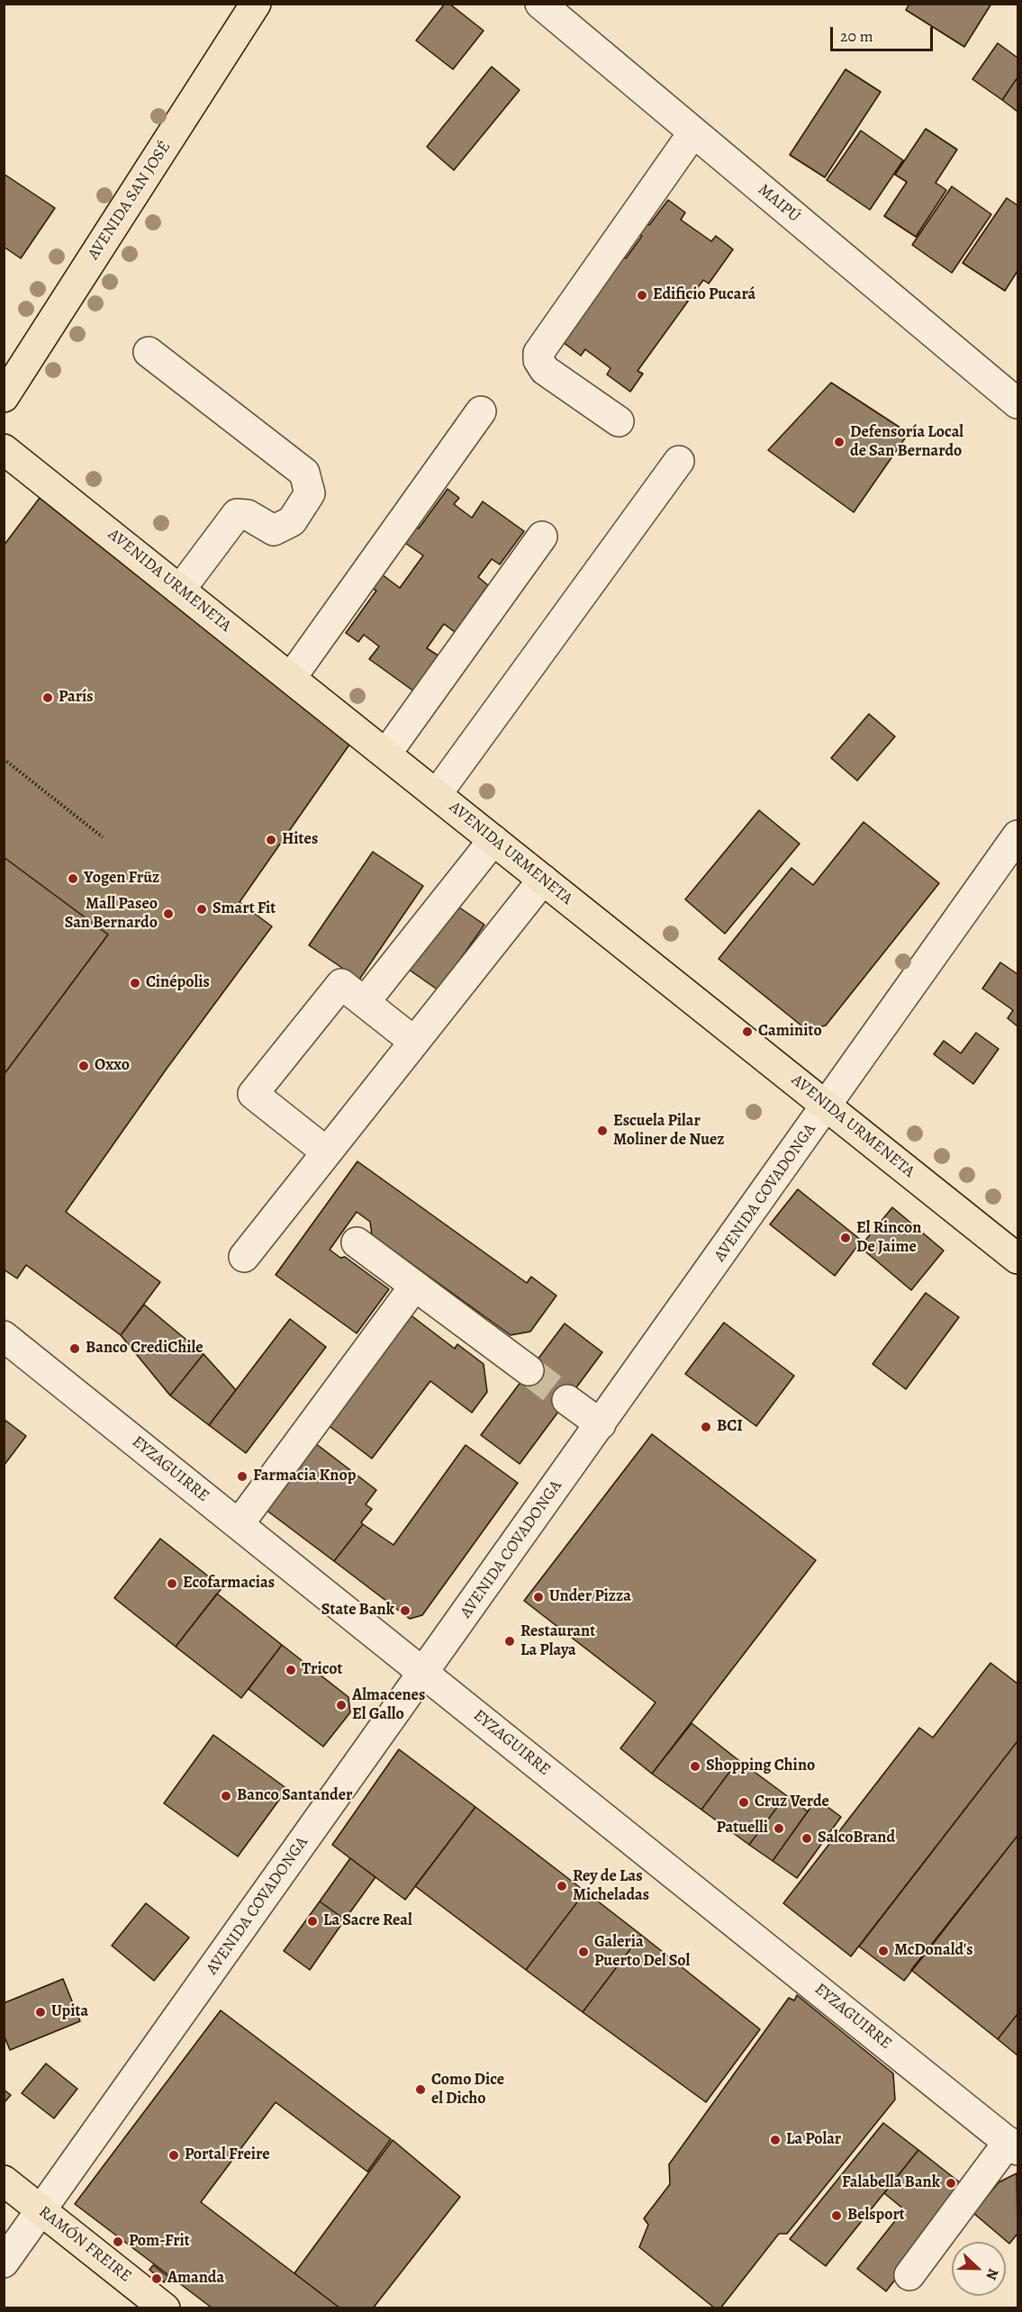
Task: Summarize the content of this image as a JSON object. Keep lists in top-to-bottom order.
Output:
{
  "streets": {
    "main road": ["AVENIDA SAN JOSÉ", "AVENIDA URMENETA", "RAMÓN FREIRE"],
    "street": ["MAIPÚ", "AVENIDA COVADONGA", "EYZAGUIRRE"]
  },
  "crossings": [
    ["AVENIDA URMENETA", "AVENIDA COVADONGA"],
    ["AVENIDA COVADONGA", "EYZAGUIRRE"],
    ["AVENIDA COVADONGA", "RAMÓN FREIRE"]
  ],
  "places": [
    "Edificio Pucará",
    "Defensoría Local de San Bernardo",
    "París",
    "Hites",
    "Yogen Früz",
    "Smart Fit",
    "Mall Paseo San Bernardo",
    "Cinépolis",
    "Caminito",
    "Oxxo",
    "Escuela Pilar Moliner de Nuez",
    "El Rincon De Jaime",
    "Banco CrediChile",
    "BCI",
    "Farmacia Knop",
    "Ecofarmacias",
    "Under Pizza",
    "State Bank",
    "Restaurant La Playa",
    "Tricot",
    "Almacenes El Gallo",
    "Shopping Chino",
    "Banco Santander",
    "Cruz Verde",
    "Patuelli",
    "SalcoBrand",
    "Rey de Las Micheladas",
    "La Sacre Real",
    "McDonald's",
    "Galeria Puerto Del Sol",
    "Upita",
    "Como Dice el Dicho",
    "La Polar",
    "Portal Freire",
    "Falabella Bank",
    "Belsport",
    "Pom-Frit",
    "Amanda"
  ],
  "scale_bar": "20 m",
  "north": "right"
}
